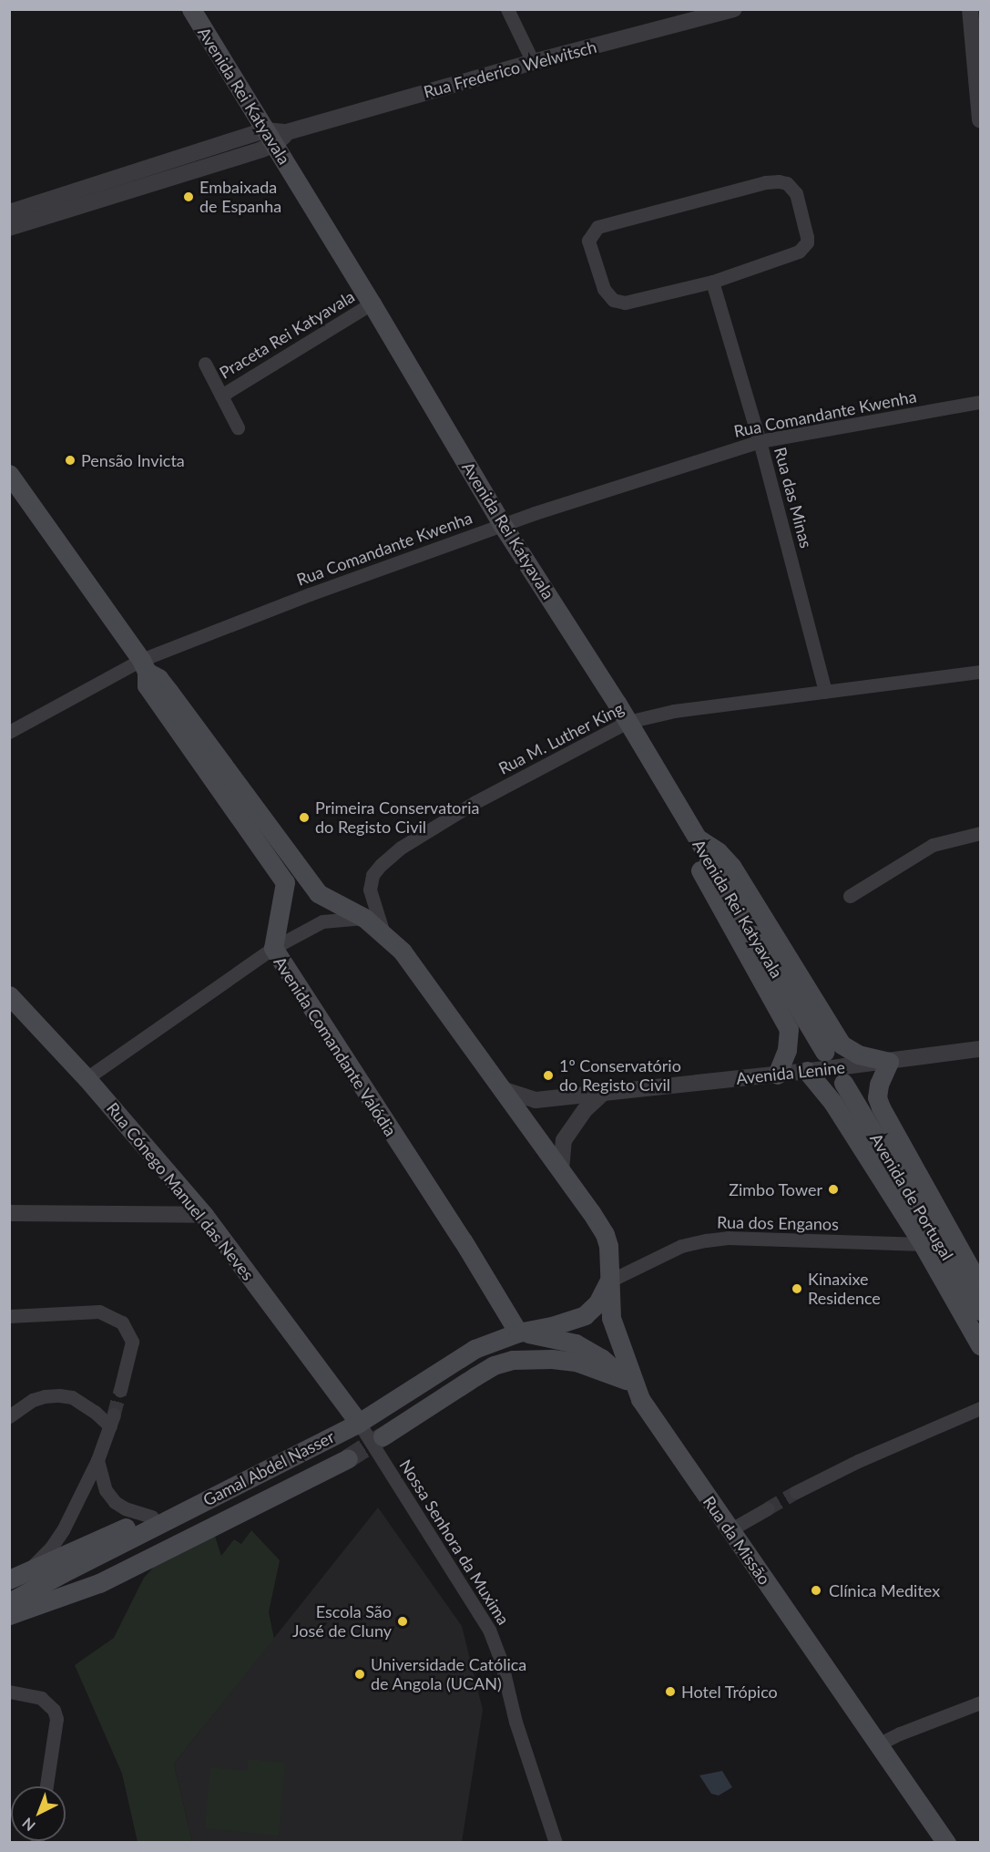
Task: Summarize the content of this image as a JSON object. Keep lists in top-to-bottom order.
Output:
{
  "streets": {
    "main road": [
      "Avenida Rei Katyavala",
      "Avenida Comandante Valódia",
      "Rua Cónego Manuel das Neves",
      "Avenida de Portugal",
      "Gamal Abdel Nasser",
      "Rua da Missão"
    ],
    "street": [
      "Rua Frederico Welwitsch",
      "Praceta Rei Katyavala",
      "Rua Comandante Kwenha",
      "Rua das Minas",
      "Rua M. Luther King",
      "Avenida Lenine",
      "Rua dos Enganos",
      "Nossa Senhora da Muxima"
    ]
  },
  "crossings": [
    ["Rua Frederico Welwitsch", "Avenida Rei Katyavala"],
    ["Avenida Rei Katyavala", "Praceta Rei Katyavala"],
    ["Avenida Rei Katyavala", "Rua Comandante Kwenha"],
    ["Avenida Rei Katyavala", "Rua M. Luther King"],
    ["Avenida Rei Katyavala", "Avenida Lenine"],
    ["Avenida Rei Katyavala", "Rua dos Enganos"],
    ["Rua Comandante Kwenha", "Rua das Minas"],
    ["Rua Comandante Kwenha", "Avenida Comandante Valódia"],
    ["Rua das Minas", "Rua M. Luther King"],
    ["Rua M. Luther King", "Avenida Comandante Valódia"],
    ["Avenida Comandante Valódia", "Avenida Lenine"],
    ["Avenida Comandante Valódia", "Gamal Abdel Nasser"],
    ["Avenida Comandante Valódia", "Rua da Missão"],
    ["Avenida Lenine", "Avenida de Portugal"],
    ["Rua Cónego Manuel das Neves", "Gamal Abdel Nasser"],
    ["Rua Cónego Manuel das Neves", "Nossa Senhora da Muxima"],
    ["Rua dos Enganos", "Gamal Abdel Nasser"],
    ["Rua dos Enganos", "Rua da Missão"],
    ["Gamal Abdel Nasser", "Rua da Missão"],
    ["Gamal Abdel Nasser", "Nossa Senhora da Muxima"]
  ],
  "places": [
    "Embaixada de Espanha",
    "Pensão Invicta",
    "Primeira Conservatoria do Registo Civil",
    "1º Conservatório do Registo Civil",
    "Zimbo Tower",
    "Kinaxixe Residence",
    "Clínica Meditex",
    "Escola São José de Cluny",
    "Universidade Católica de Angola (UCAN)",
    "Hotel Trópico"
  ],
  "north": "bottom left"
}
